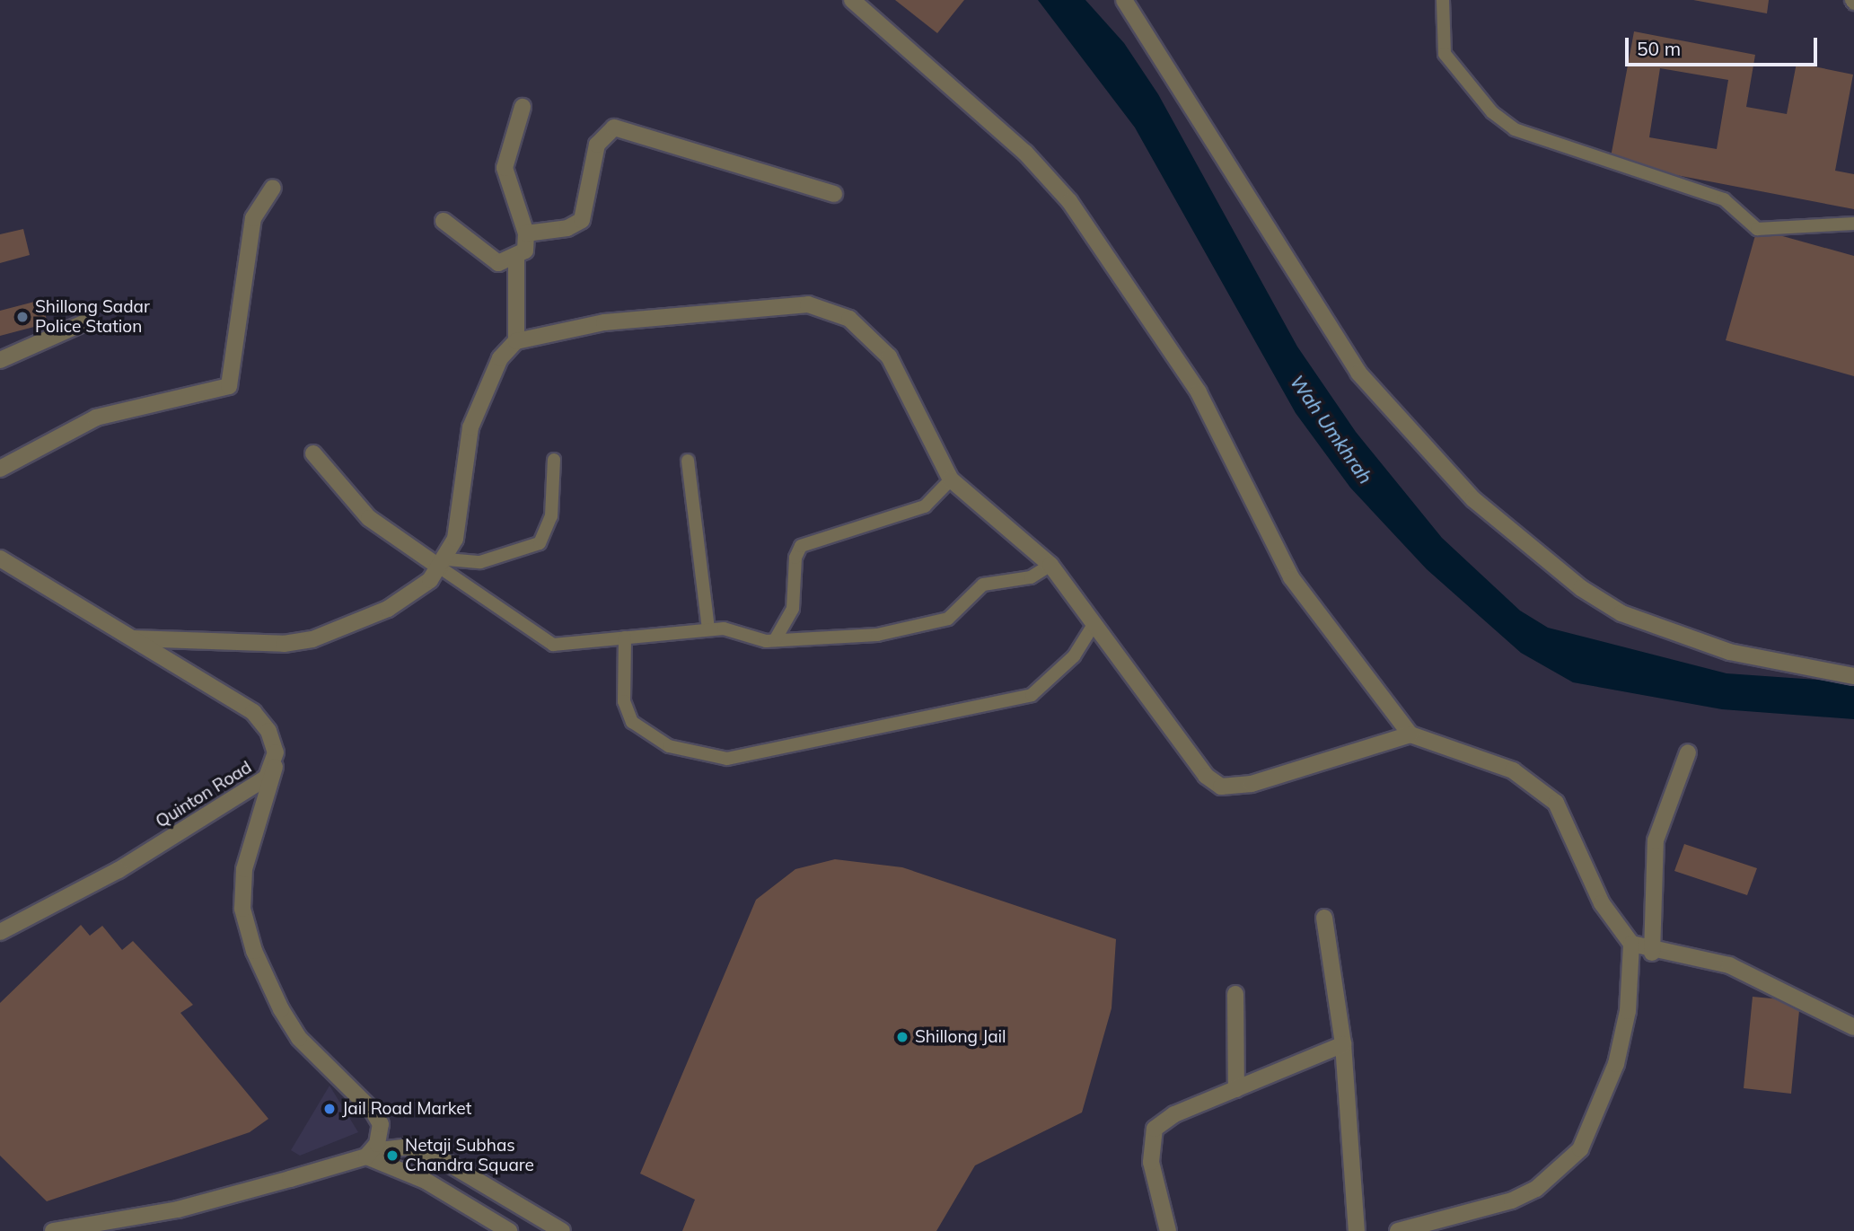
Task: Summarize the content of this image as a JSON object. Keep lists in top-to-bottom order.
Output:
{
  "streets": {
    "street": ["Quinton Road"]
  },
  "water": ["Wah Umkhrah"],
  "places": [
    "Shillong Sadar Police Station",
    "Shillong Jail",
    "Jail Road Market",
    "Netaji Subhas Chandra Square"
  ],
  "scale_bar": "50 m"
}
